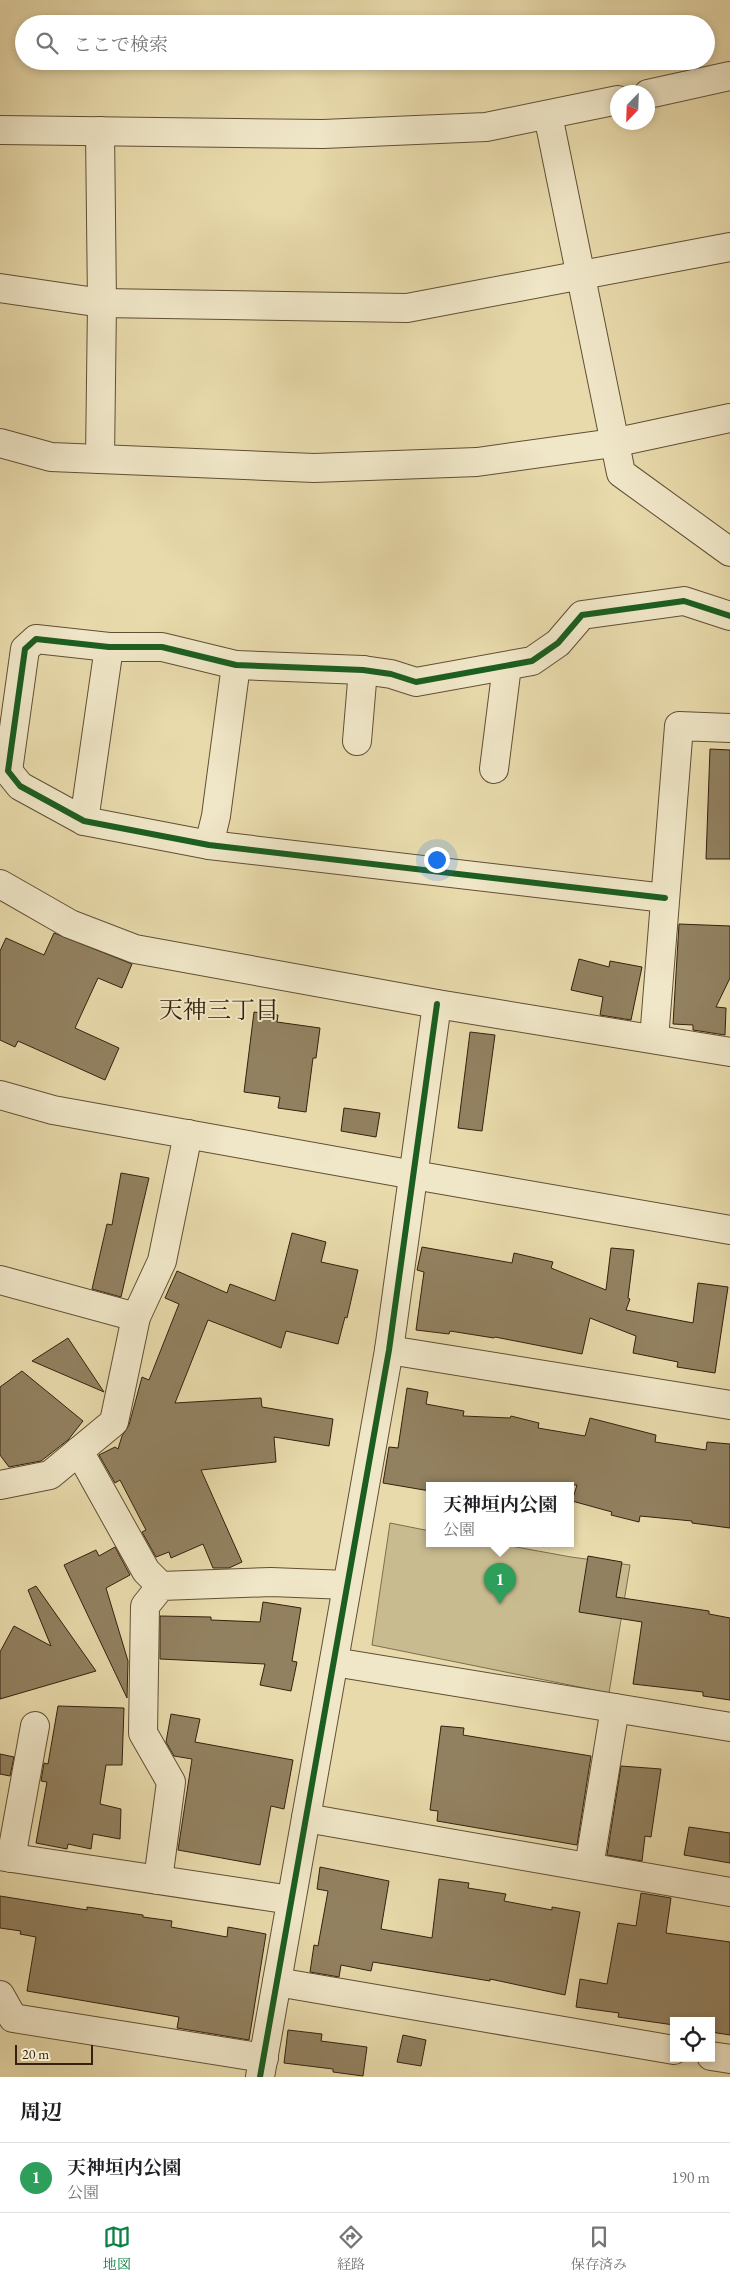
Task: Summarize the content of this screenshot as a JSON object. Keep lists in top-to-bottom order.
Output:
{
  "districts": ["天神三丁目"],
  "scale_bar": "20 m",
  "north": "bottom left",
  "page": {
    "search": "ここで検索",
    "popup": ["天神垣内公園", "公園"],
    "pins": "1",
    "scale": "20 m",
    "heading": "周辺",
    "list": [
      {
        "mark": "1",
        "name": "天神垣内公園",
        "note": "公園",
        "value": "190 m"
      }
    ],
    "nav": ["地図", "経路", "保存済み"]
  }
}
